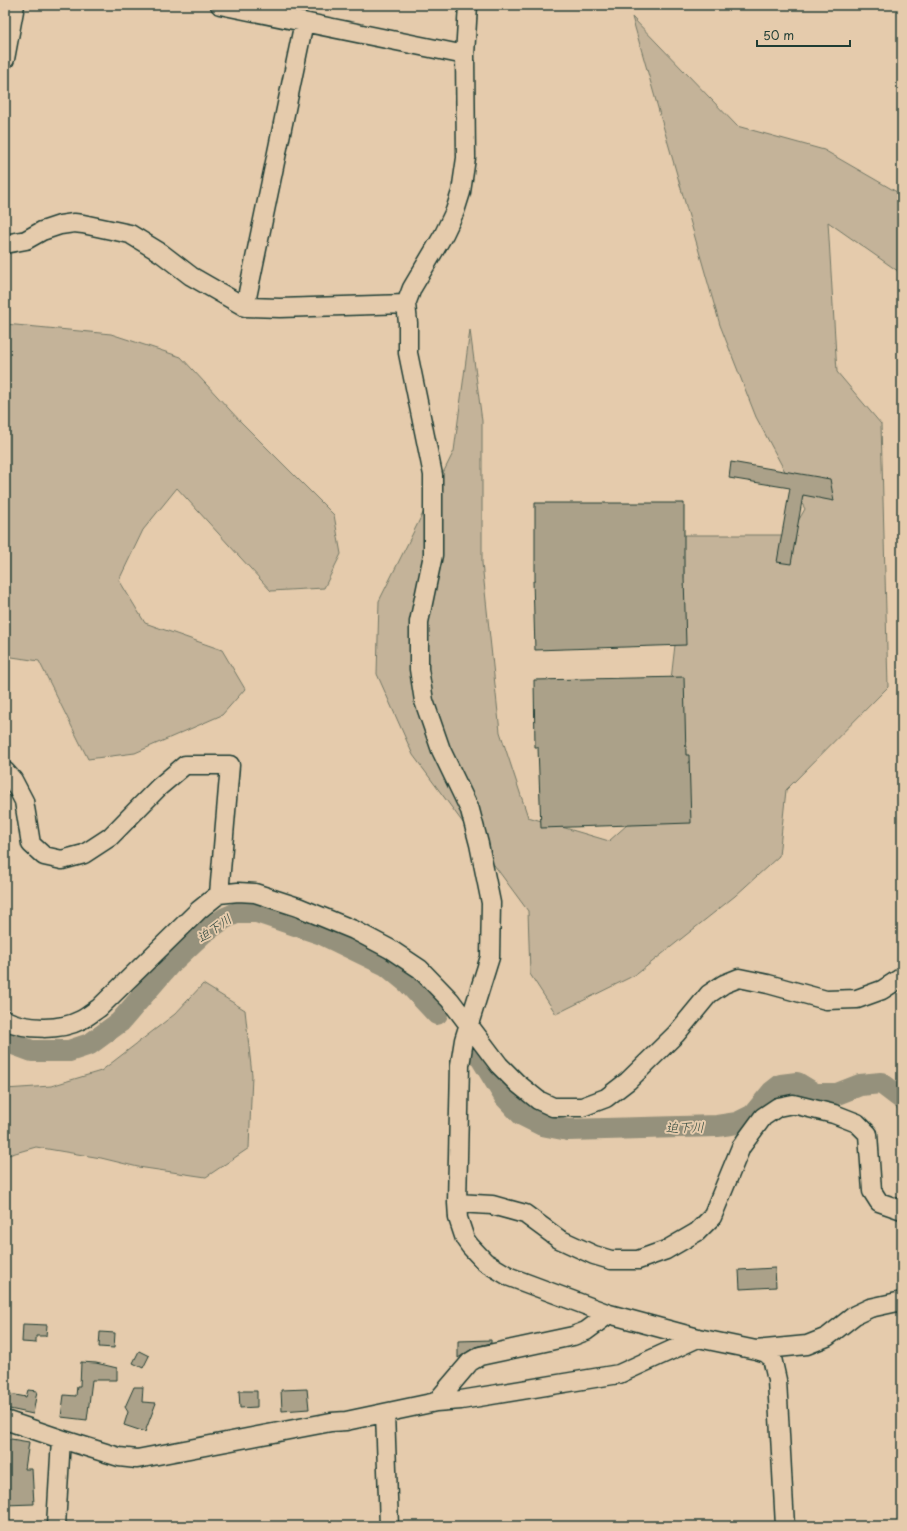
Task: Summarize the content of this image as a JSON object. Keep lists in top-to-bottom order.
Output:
{
  "water": ["迫下川"],
  "scale_bar": "50 m"
}
